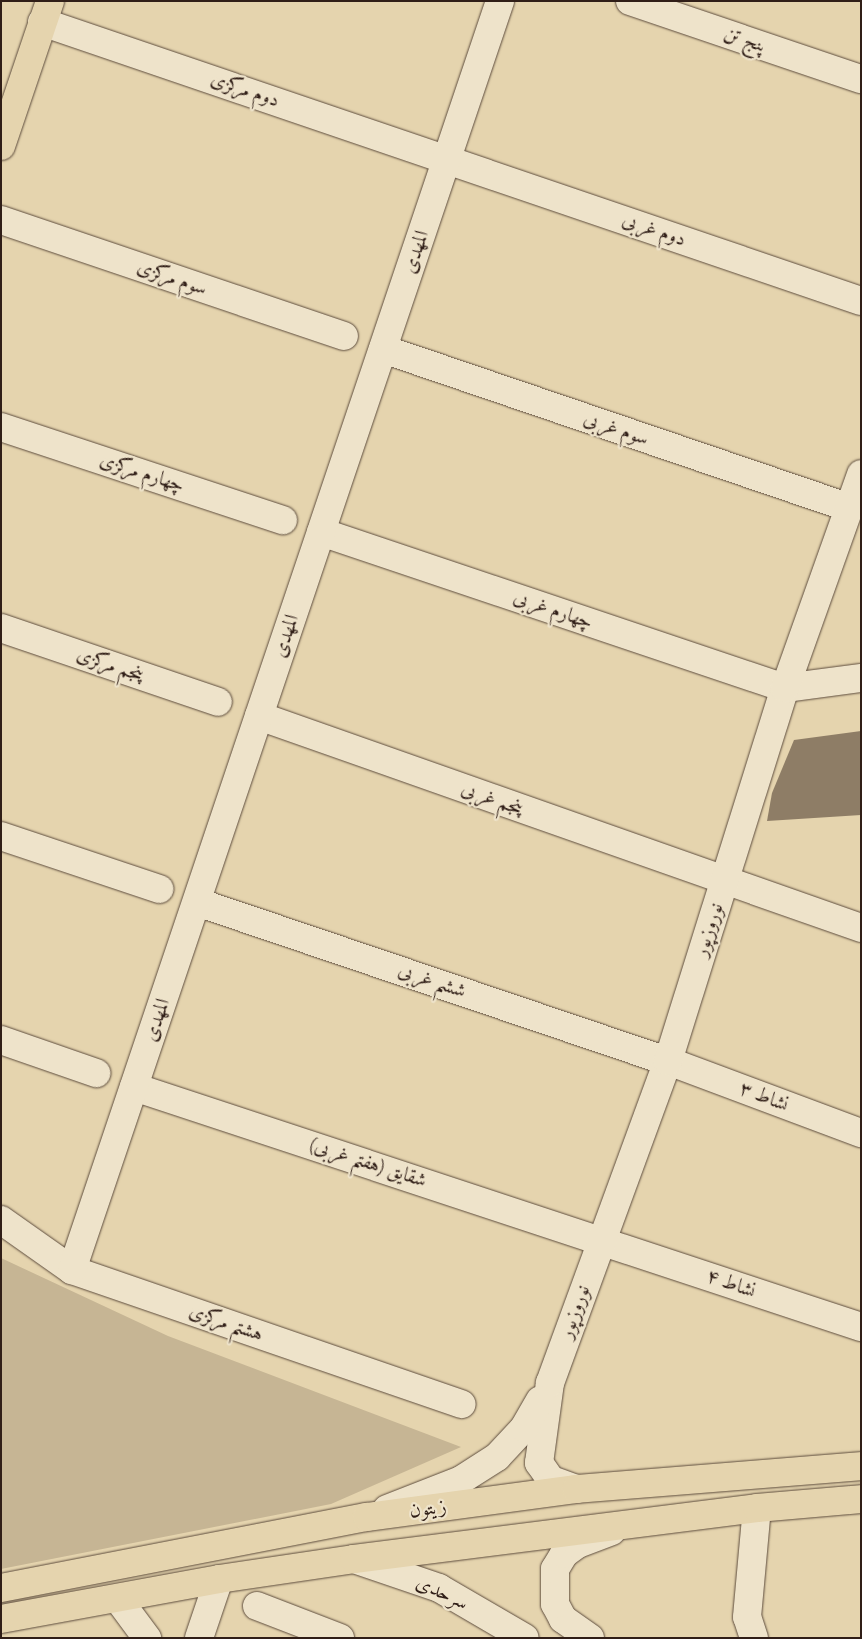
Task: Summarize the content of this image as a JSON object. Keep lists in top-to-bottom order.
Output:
{
  "streets": {
    "main road": ["زیتون"],
    "street": [
      "پنج تن",
      "دوم مرکزی",
      "دوم غربی",
      "المهدی",
      "سوم مرکزی",
      "سوم غربی",
      "چهارم مرکزی",
      "چهارم غربی",
      "پنجم مرکزی",
      "پنجم غربی",
      "نوروزپور",
      "ششم غربی",
      "نشاط ۳",
      "شقایق (هفتم غربی)",
      "نشاط ۴",
      "هشتم مرکزی",
      "سرحدی"
    ]
  },
  "crossings": [
    ["دوم مرکزی", "دوم غربی"],
    ["دوم مرکزی", "المهدی"],
    ["دوم غربی", "المهدی"],
    ["المهدی", "سوم غربی"],
    ["المهدی", "چهارم غربی"],
    ["المهدی", "پنجم غربی"],
    ["المهدی", "ششم غربی"],
    ["المهدی", "شقایق (هفتم غربی)"],
    ["المهدی", "هشتم مرکزی"],
    ["سوم غربی", "نوروزپور"],
    ["چهارم غربی", "نوروزپور"],
    ["پنجم غربی", "نوروزپور"],
    ["نوروزپور", "ششم غربی"],
    ["نوروزپور", "نشاط ۳"],
    ["نوروزپور", "شقایق (هفتم غربی)"],
    ["نوروزپور", "نشاط ۴"],
    ["نوروزپور", "زیتون"],
    ["ششم غربی", "نشاط ۳"],
    ["شقایق (هفتم غربی)", "نشاط ۴"],
    ["زیتون", "سرحدی"]
  ]
}
